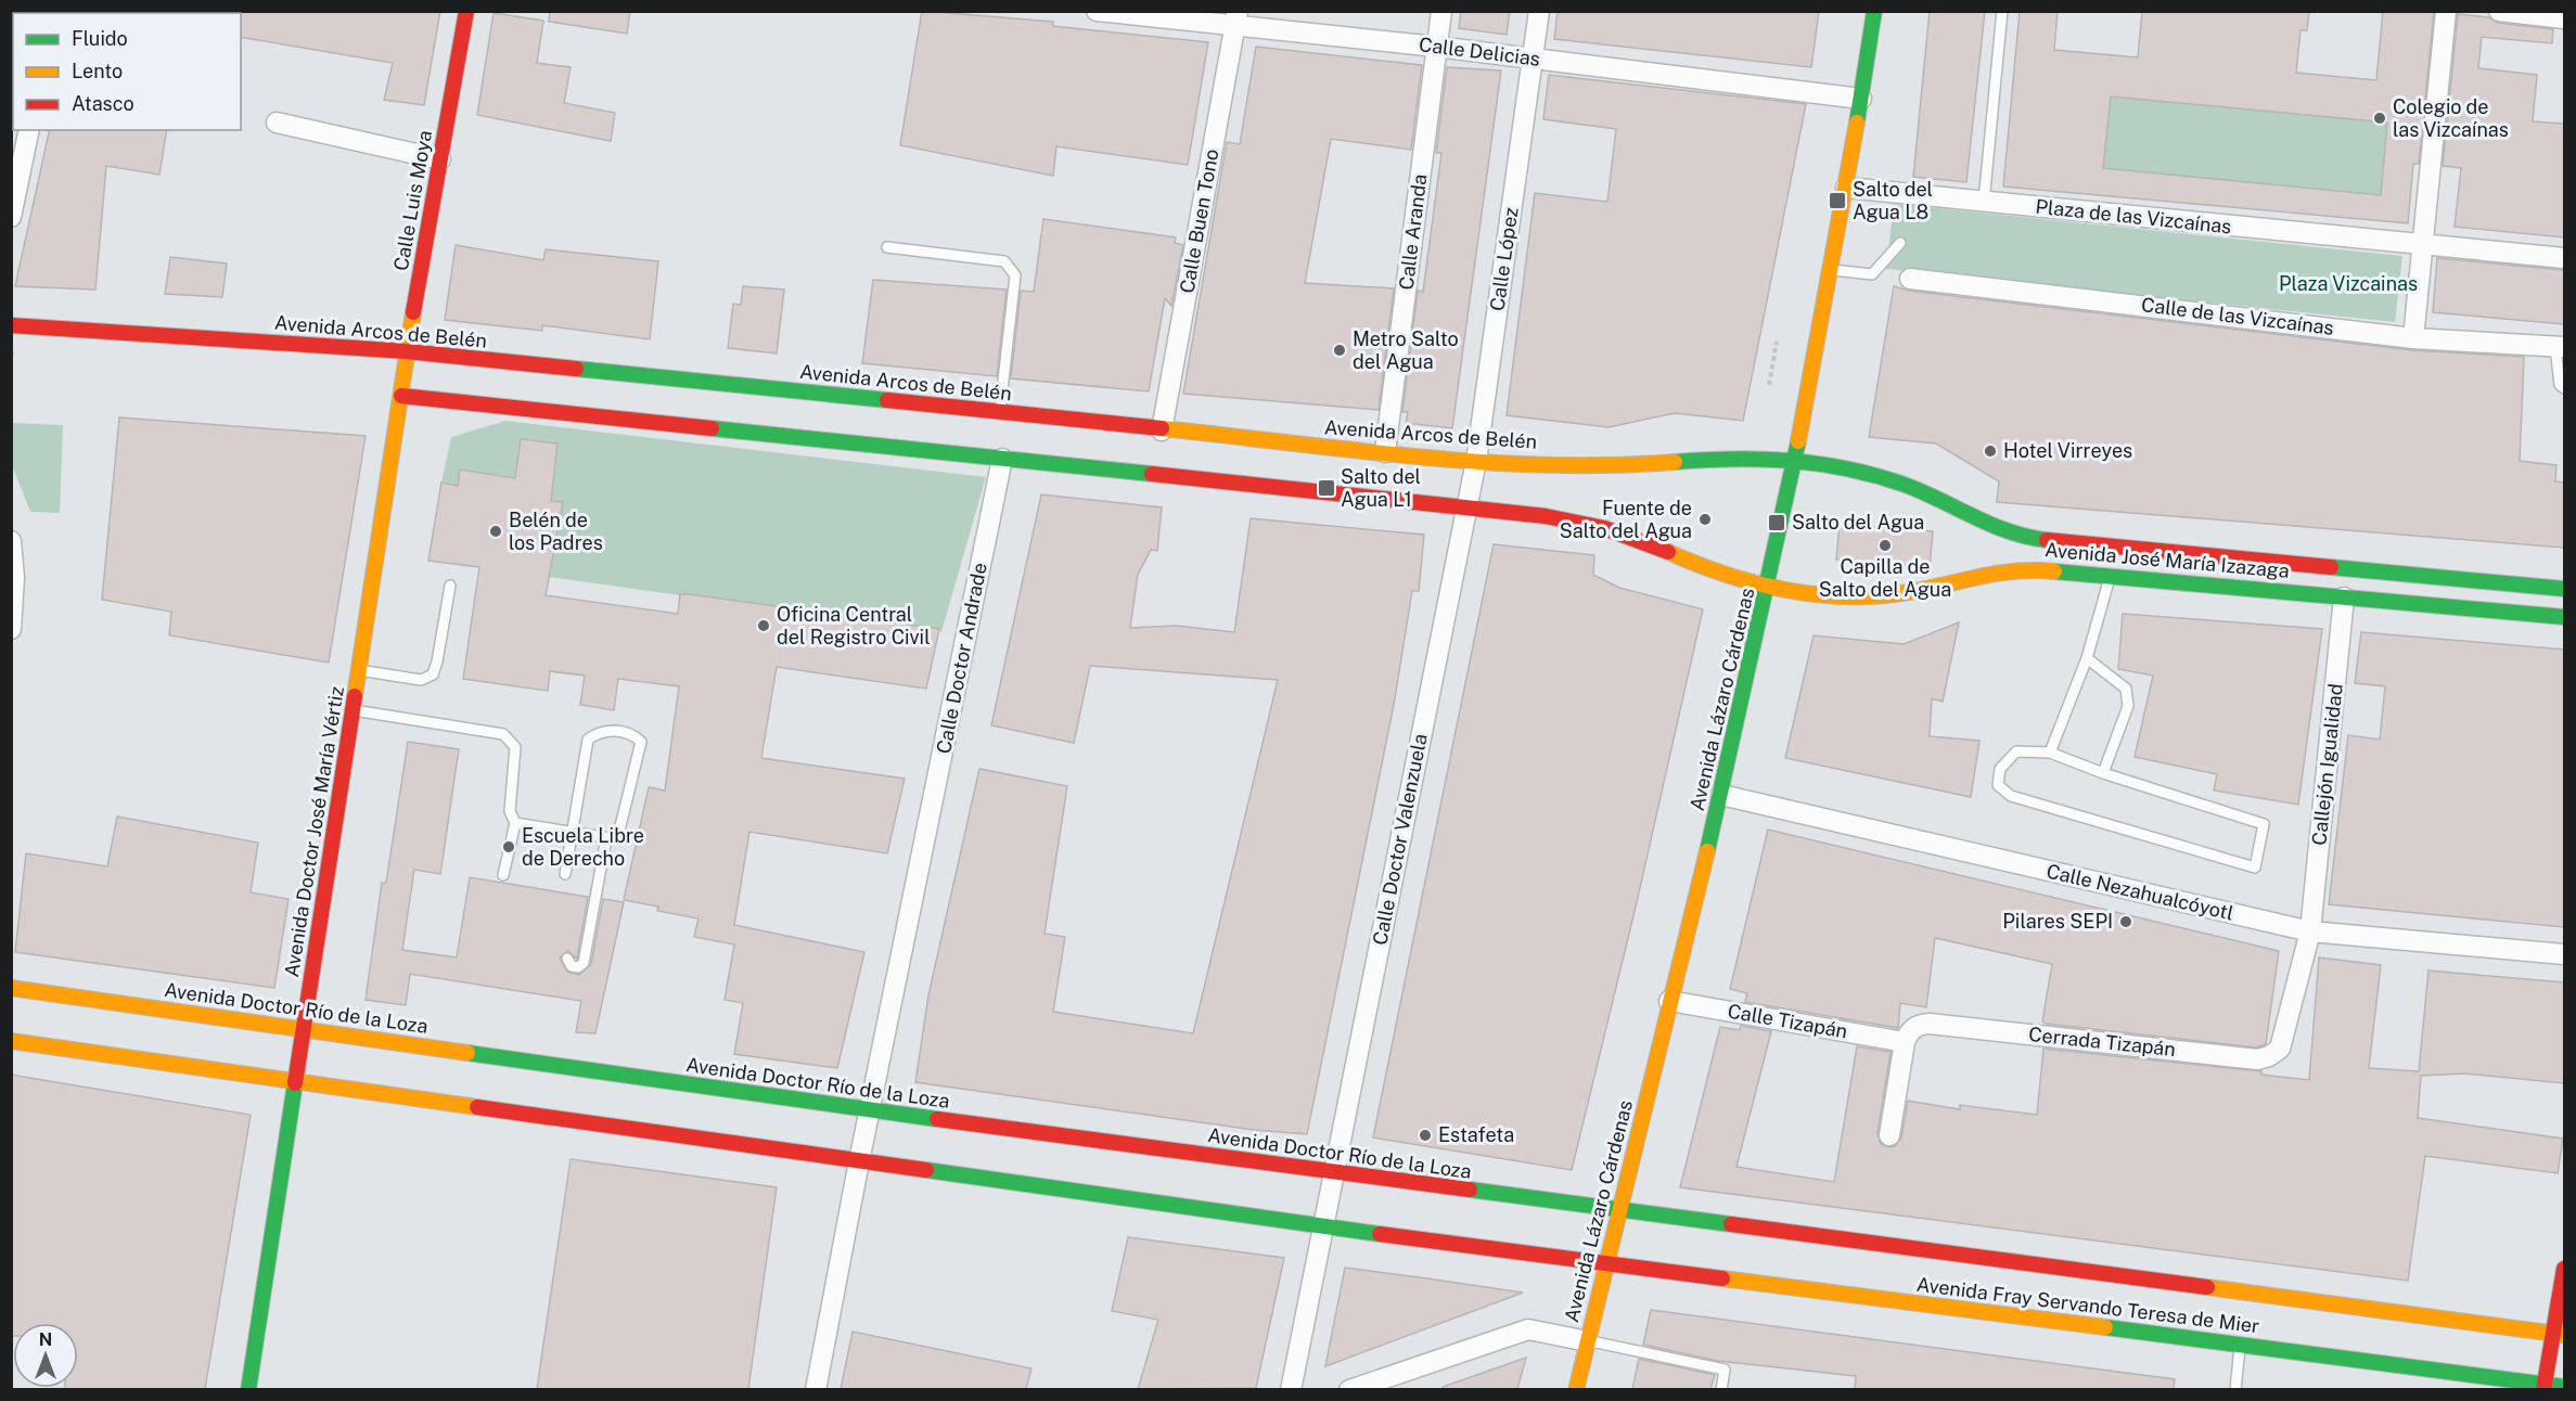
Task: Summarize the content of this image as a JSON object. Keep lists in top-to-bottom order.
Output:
{
  "streets": {
    "main road": [
      "Calle Luis Moya",
      "Avenida Arcos de Belén",
      "Avenida José María Izazaga",
      "Avenida Lázaro Cárdenas",
      "Avenida Doctor José María Vértiz",
      "Avenida Doctor Río de la Loza",
      "Avenida Fray Servando Teresa de Mier"
    ],
    "street": [
      "Calle Delicias",
      "Plaza de las Vizcaínas",
      "Calle Buen Tono",
      "Calle Aranda",
      "Calle López",
      "Calle de las Vizcaínas",
      "Calle Doctor Andrade",
      "Callejón Igualidad",
      "Calle Doctor Valenzuela",
      "Calle Nezahualcóyotl",
      "Calle Tizapán",
      "Cerrada Tizapán"
    ]
  },
  "crossings": [
    ["Calle Delicias", "Calle Buen Tono"],
    ["Calle Delicias", "Calle Aranda"],
    ["Calle Delicias", "Calle López"],
    ["Calle Delicias", "Avenida Lázaro Cárdenas"],
    ["Calle Luis Moya", "Avenida Arcos de Belén"],
    ["Calle Luis Moya", "Avenida Doctor José María Vértiz"],
    ["Plaza de las Vizcaínas", "Avenida Lázaro Cárdenas"],
    ["Calle Buen Tono", "Avenida Arcos de Belén"],
    ["Calle Aranda", "Avenida Arcos de Belén"],
    ["Calle López", "Avenida Arcos de Belén"],
    ["Calle López", "Calle Doctor Valenzuela"],
    ["Avenida Arcos de Belén", "Avenida José María Izazaga"],
    ["Avenida Arcos de Belén", "Avenida Lázaro Cárdenas"],
    ["Avenida José María Izazaga", "Avenida Lázaro Cárdenas"],
    ["Avenida José María Izazaga", "Callejón Igualidad"],
    ["Calle Doctor Andrade", "Avenida Doctor Río de la Loza"],
    ["Avenida Lázaro Cárdenas", "Calle Nezahualcóyotl"],
    ["Avenida Lázaro Cárdenas", "Avenida Doctor Río de la Loza"],
    ["Avenida Lázaro Cárdenas", "Calle Tizapán"],
    ["Avenida Lázaro Cárdenas", "Avenida Fray Servando Teresa de Mier"],
    ["Callejón Igualidad", "Calle Nezahualcóyotl"],
    ["Callejón Igualidad", "Cerrada Tizapán"],
    ["Avenida Doctor José María Vértiz", "Avenida Doctor Río de la Loza"],
    ["Calle Doctor Valenzuela", "Avenida Doctor Río de la Loza"],
    ["Calle Nezahualcóyotl", "Cerrada Tizapán"],
    ["Avenida Doctor Río de la Loza", "Avenida Fray Servando Teresa de Mier"],
    ["Calle Tizapán", "Cerrada Tizapán"]
  ],
  "parks": ["Plaza Vizcainas"],
  "places": {
    "other": [
      "Colegio de las Vizcaínas",
      "Metro Salto del Agua",
      "Hotel Virreyes",
      "Fuente de Salto del Agua",
      "Belén de los Padres",
      "Capilla de Salto del Agua",
      "Oficina Central del Registro Civil",
      "Escuela Libre de Derecho",
      "Pilares SEPI",
      "Estafeta"
    ],
    "transit": ["Salto del Agua L8", "Salto del Agua L1", "Salto del Agua"]
  },
  "legend": ["Fluido", "Lento", "Atasco"],
  "north": "top"
}
